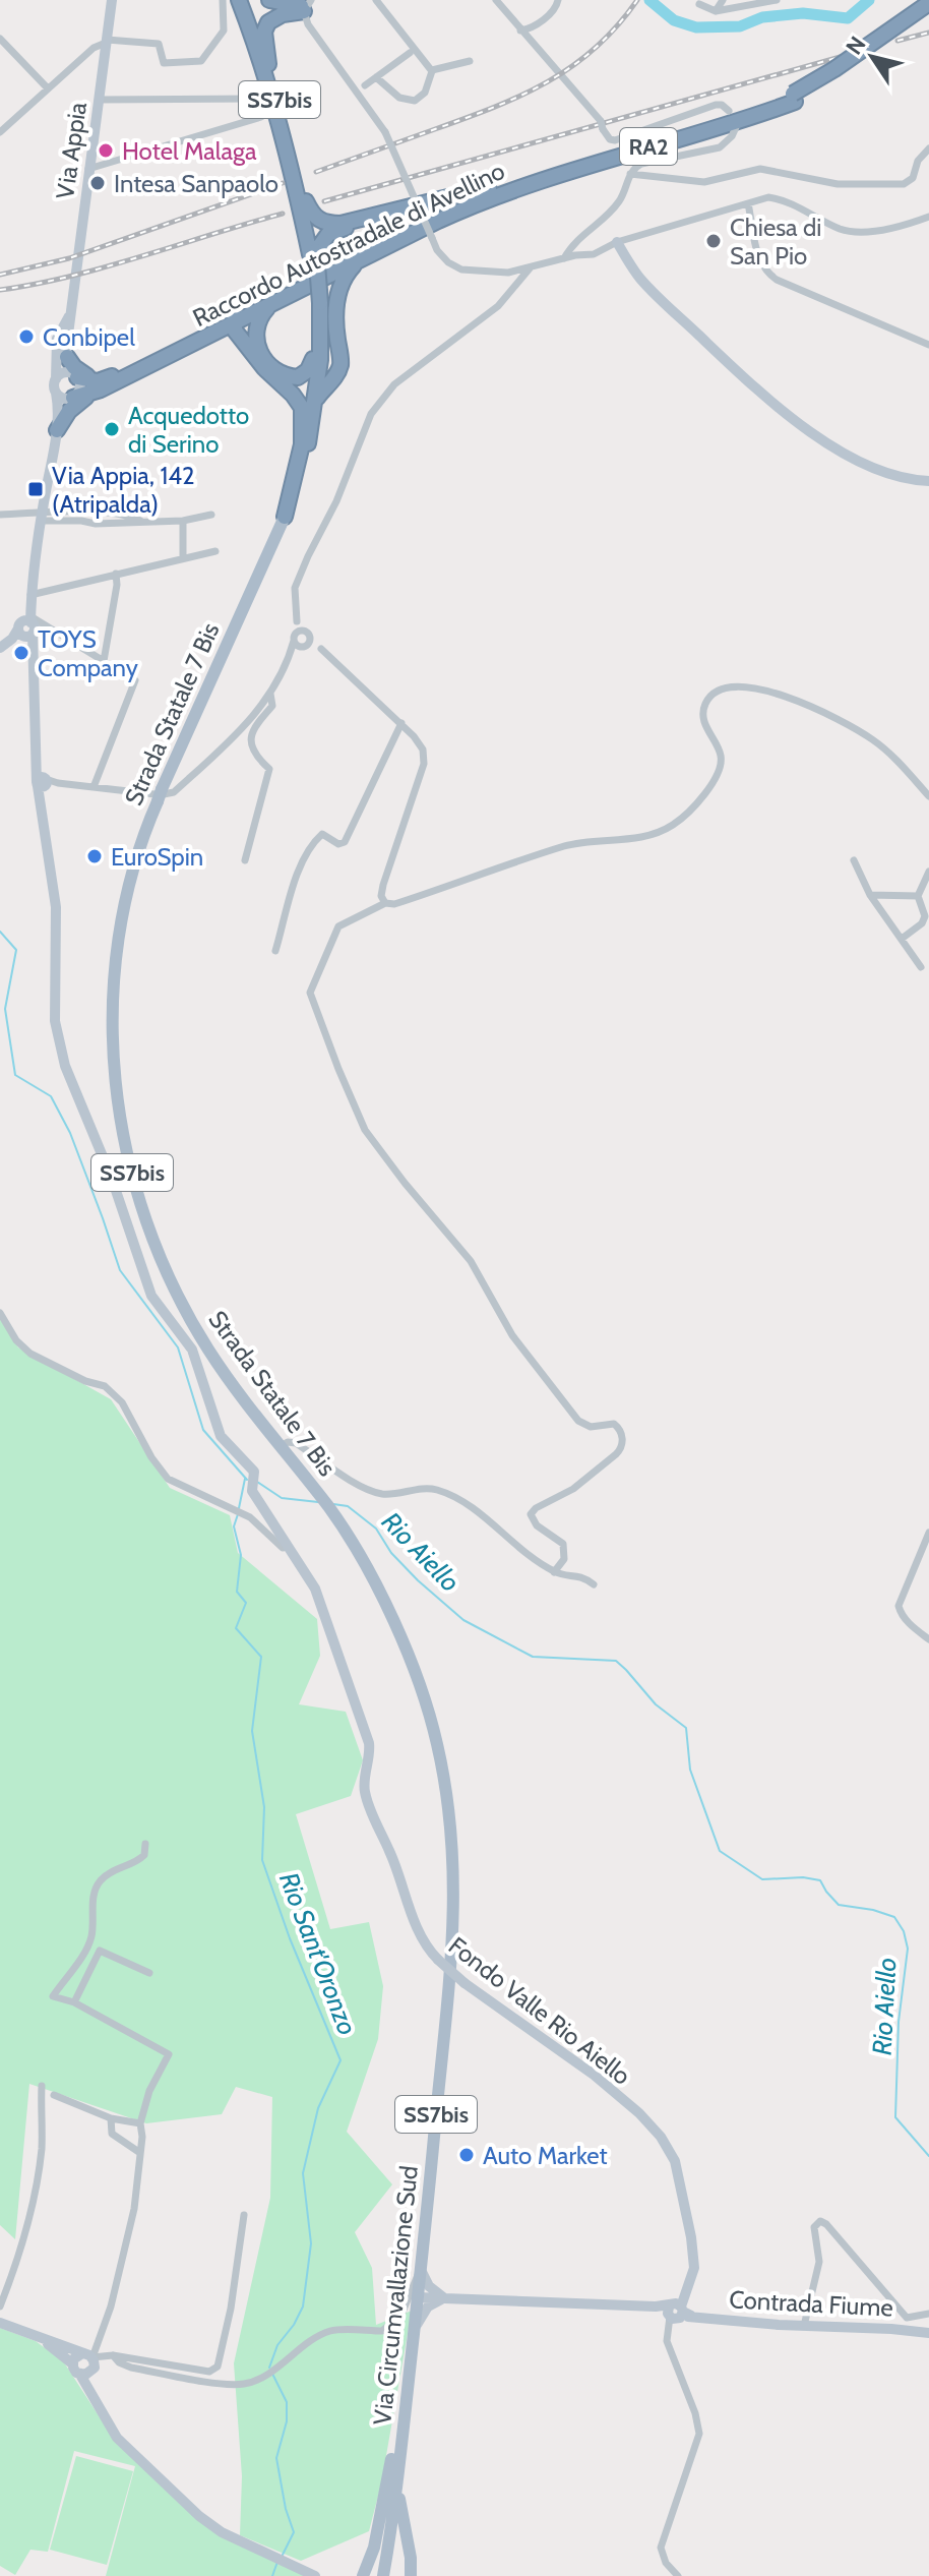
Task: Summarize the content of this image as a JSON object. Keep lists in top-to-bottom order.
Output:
{
  "streets": {
    "highway": ["SS7bis", "RA2", "Raccordo Autostradale di Avellino"],
    "main road": ["Strada Statale 7 Bis", "Via Circumvallazione Sud"],
    "street": ["Via Appia", "Fondo Valle Rio Aiello", "Contrada Fiume"]
  },
  "crossings": [
    ["SS7bis", "Strada Statale 7 Bis"],
    ["Via Appia", "Fondo Valle Rio Aiello"],
    ["Strada Statale 7 Bis", "Via Circumvallazione Sud"],
    ["Fondo Valle Rio Aiello", "Contrada Fiume"],
    ["Via Circumvallazione Sud", "Contrada Fiume"]
  ],
  "water": ["Rio Aiello", "Rio Sant'Oronzo"],
  "places": {
    "other": [
      "Hotel Malaga",
      "Intesa Sanpaolo",
      "Chiesa di San Pio",
      "Conbipel",
      "Acquedotto di Serino",
      "TOYS Company",
      "EuroSpin",
      "Auto Market"
    ],
    "transit": ["Via Appia, 142 (Atripalda)"]
  },
  "north": "top left"
}
